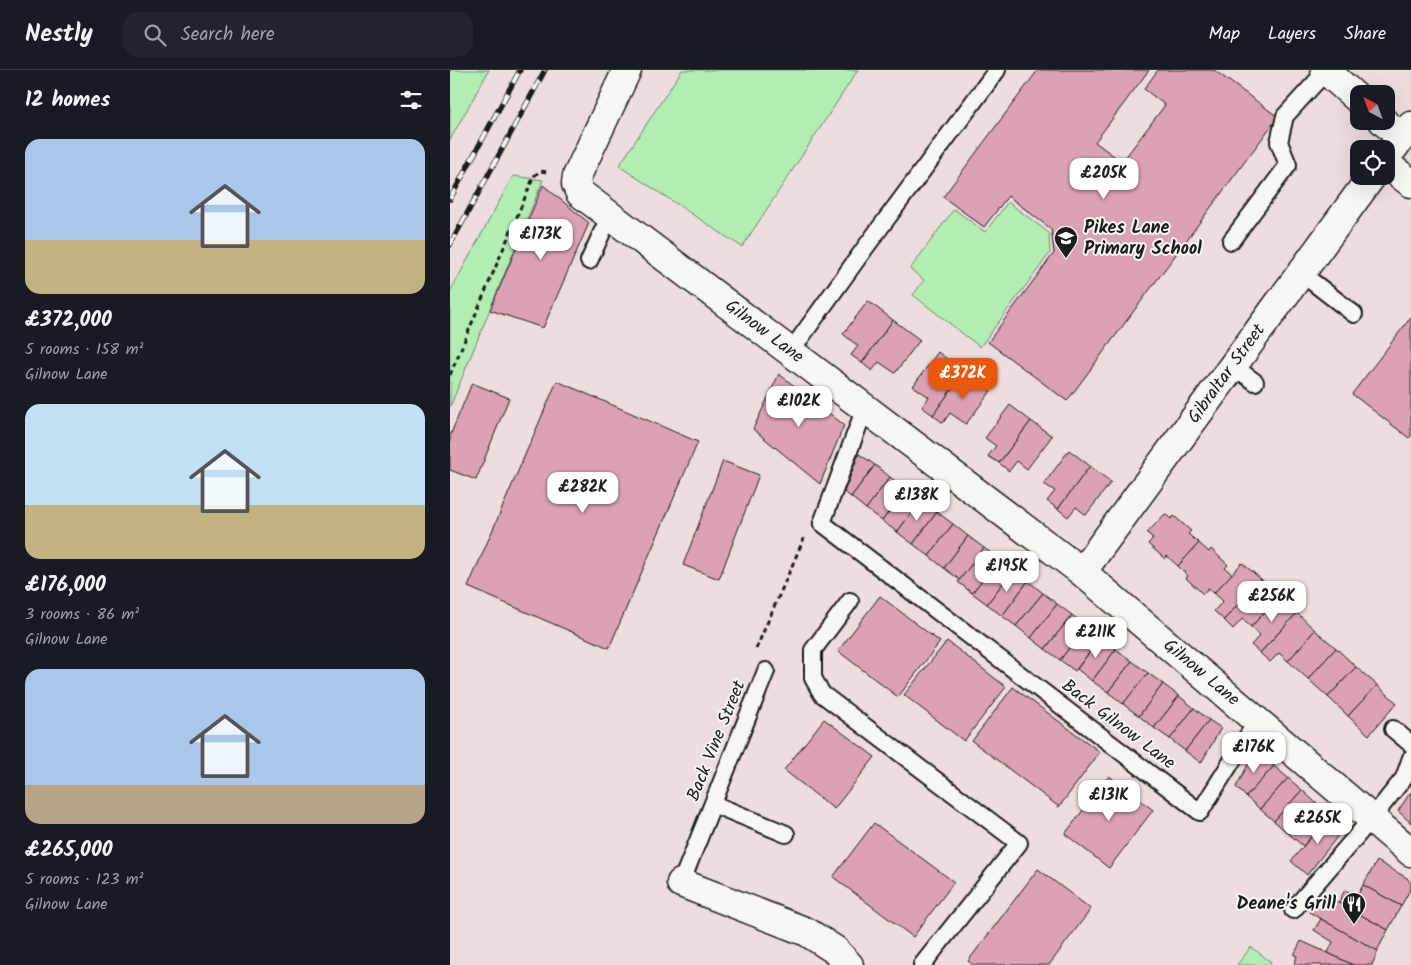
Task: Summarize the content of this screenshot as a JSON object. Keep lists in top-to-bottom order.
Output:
{
  "streets": {
    "street": ["Gilnow Lane", "Gibraltar Street"],
    "lane": ["Back Gilnow Lane", "Back Vine Street"]
  },
  "crossings": [
    ["Gilnow Lane", "Gibraltar Street"],
    ["Gilnow Lane", "Back Gilnow Lane"],
    ["Back Gilnow Lane", "Back Vine Street"]
  ],
  "places": {
    "school or university": ["Pikes Lane Primary School"],
    "restaurant": ["Deane's Grill"]
  },
  "north": "top left",
  "page": {
    "header": "Nestly",
    "search": "Search here",
    "nav": ["Map", "Layers", "Share"],
    "heading": "12 homes",
    "list": [
      {
        "name": "£372,000",
        "note": "5 rooms · 158 m² · Gilnow Lane"
      },
      {
        "name": "£176,000",
        "note": "3 rooms · 86 m² · Gilnow Lane"
      },
      {
        "name": "£265,000",
        "note": "5 rooms · 123 m² · Gilnow Lane"
      }
    ],
    "price": [
      "£205K",
      "£173K",
      "£372K",
      "£102K",
      "£282K",
      "£138K",
      "£195K",
      "£256K",
      "£211K",
      "£176K",
      "£131K",
      "£265K"
    ]
  }
}
